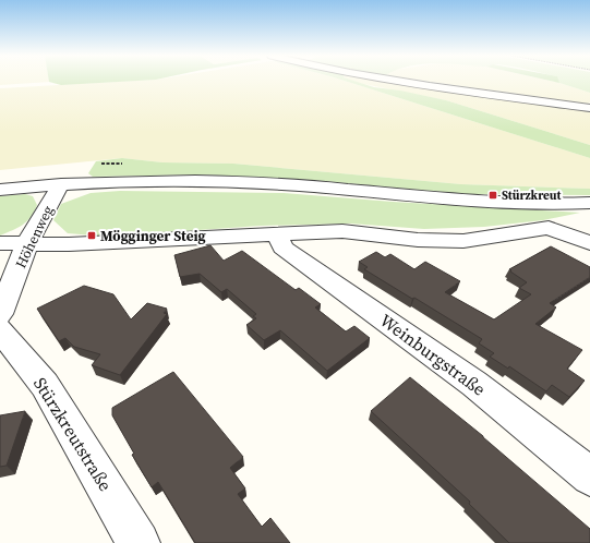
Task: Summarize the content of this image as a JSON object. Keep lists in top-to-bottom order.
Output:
{
  "streets": {
    "street": ["Höhenweg", "Weinburgstraße", "Stürzkreutstraße"]
  },
  "places": {
    "transit": ["Stürzkreut", "Mögginger Steig"]
  }
}
